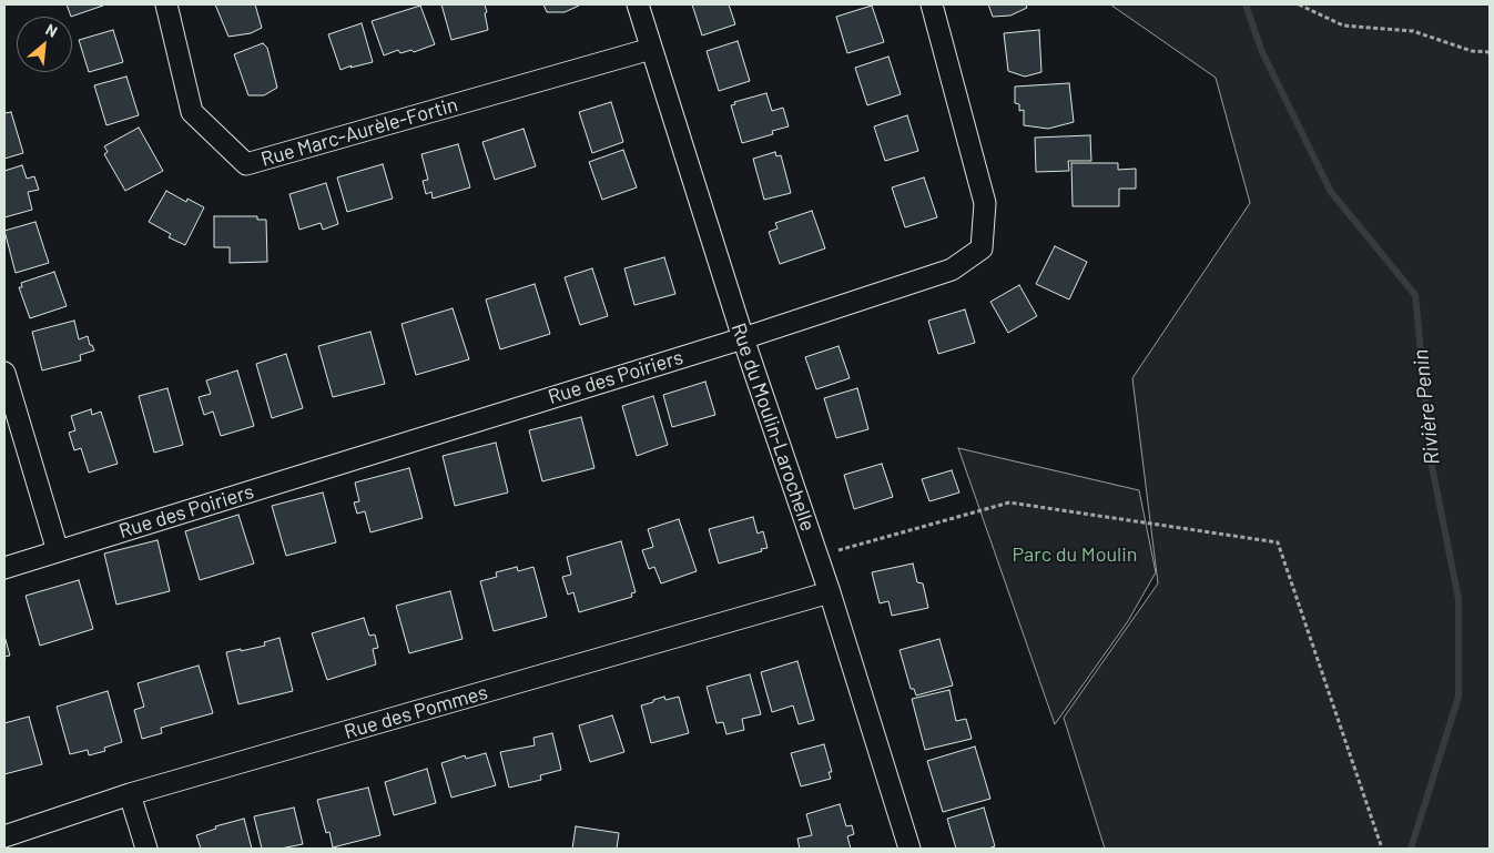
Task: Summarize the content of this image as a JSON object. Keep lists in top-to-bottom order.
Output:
{
  "streets": {
    "street": [
      "Rue Marc-Aurèle-Fortin",
      "Rue des Poiriers",
      "Rue du Moulin-Larochelle",
      "Rue des Pommes"
    ]
  },
  "crossings": [
    ["Rue Marc-Aurèle-Fortin", "Rue du Moulin-Larochelle"],
    ["Rue des Poiriers", "Rue du Moulin-Larochelle"],
    ["Rue du Moulin-Larochelle", "Rue des Pommes"]
  ],
  "water": ["Rivière Penin"],
  "parks": ["Parc du Moulin"],
  "north": "top right"
}
